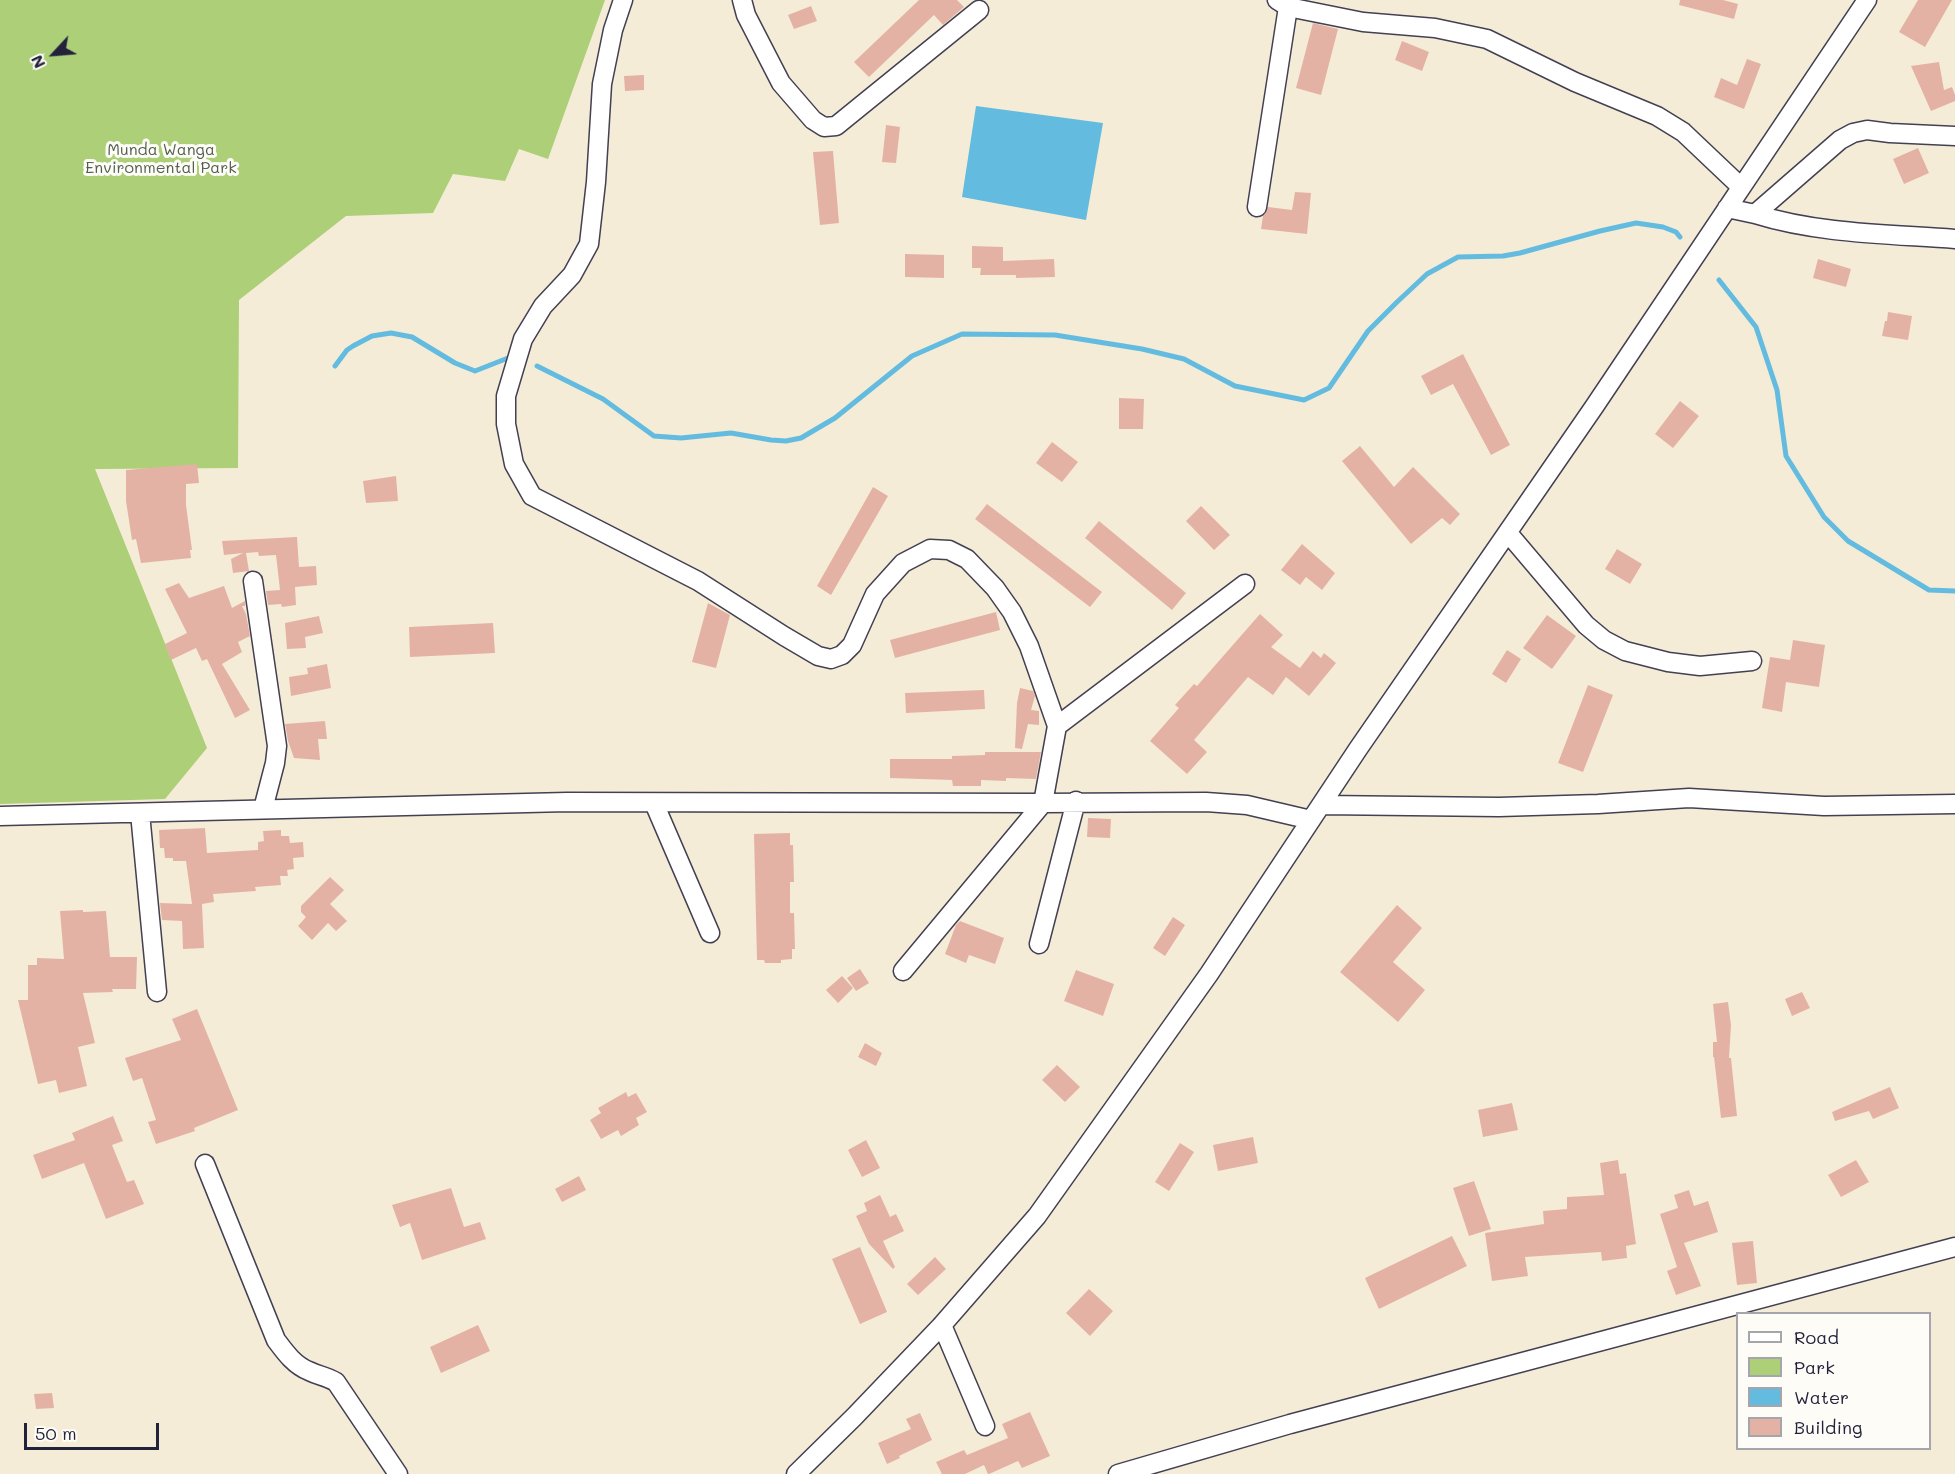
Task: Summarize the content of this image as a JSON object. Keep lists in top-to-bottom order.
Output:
{
  "parks": ["Munda Wanga Environmental Park"],
  "legend": [
    "Road",
    "Park",
    "Water",
    "Building"
  ],
  "scale_bar": "50 m",
  "north": "bottom left"
}
